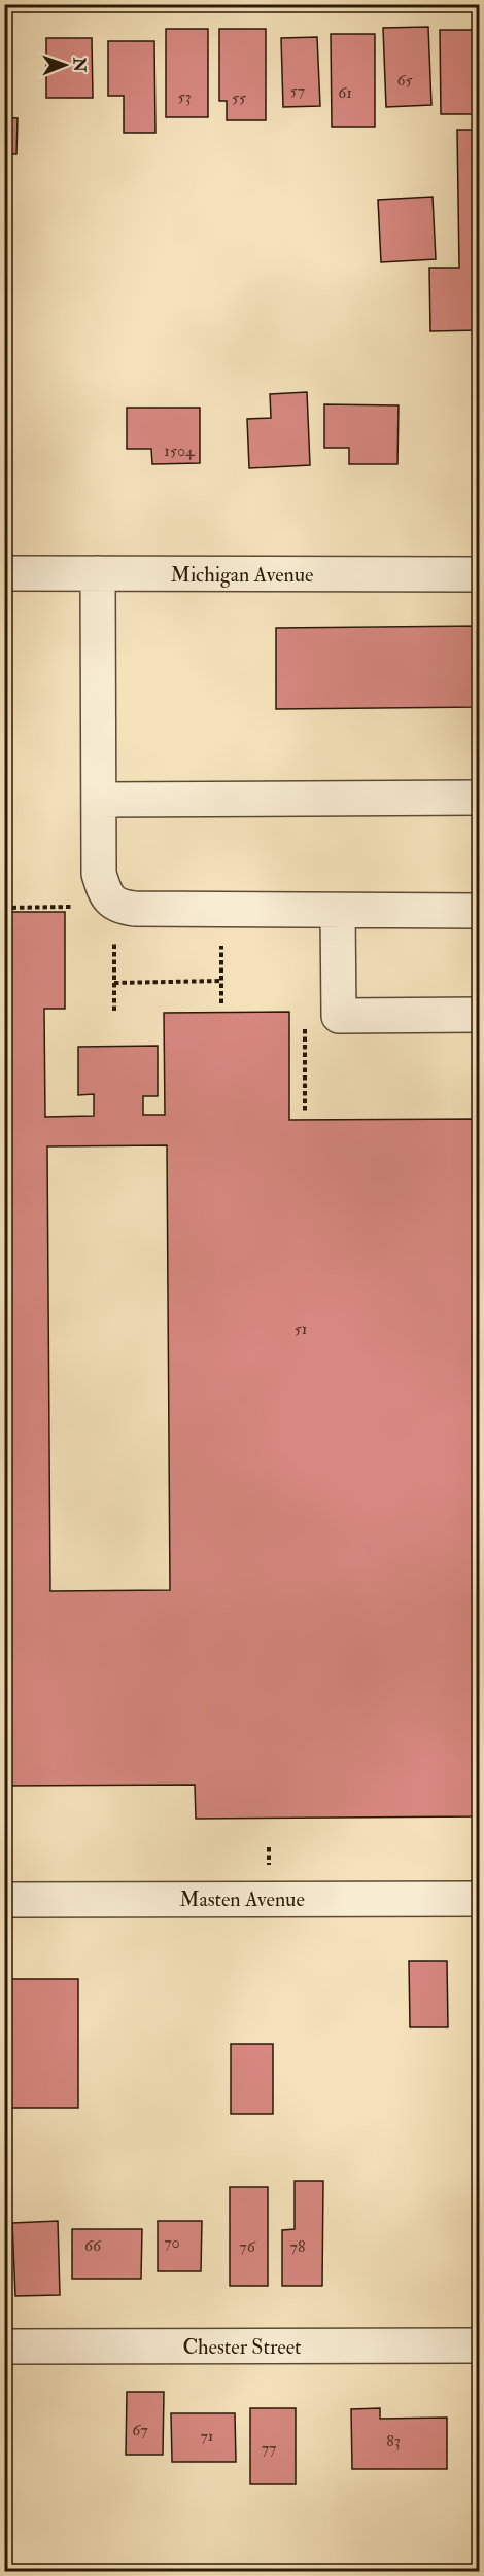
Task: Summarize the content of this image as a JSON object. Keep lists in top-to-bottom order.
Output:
{
  "streets": {
    "street": ["Michigan Avenue", "Masten Avenue", "Chester Street"]
  },
  "house_numbers": [
    "65",
    "57",
    "61",
    "53",
    "55",
    "1504",
    "51",
    "70",
    "66",
    "76",
    "78",
    "67",
    "71",
    "83",
    "77"
  ],
  "north": "right"
}
